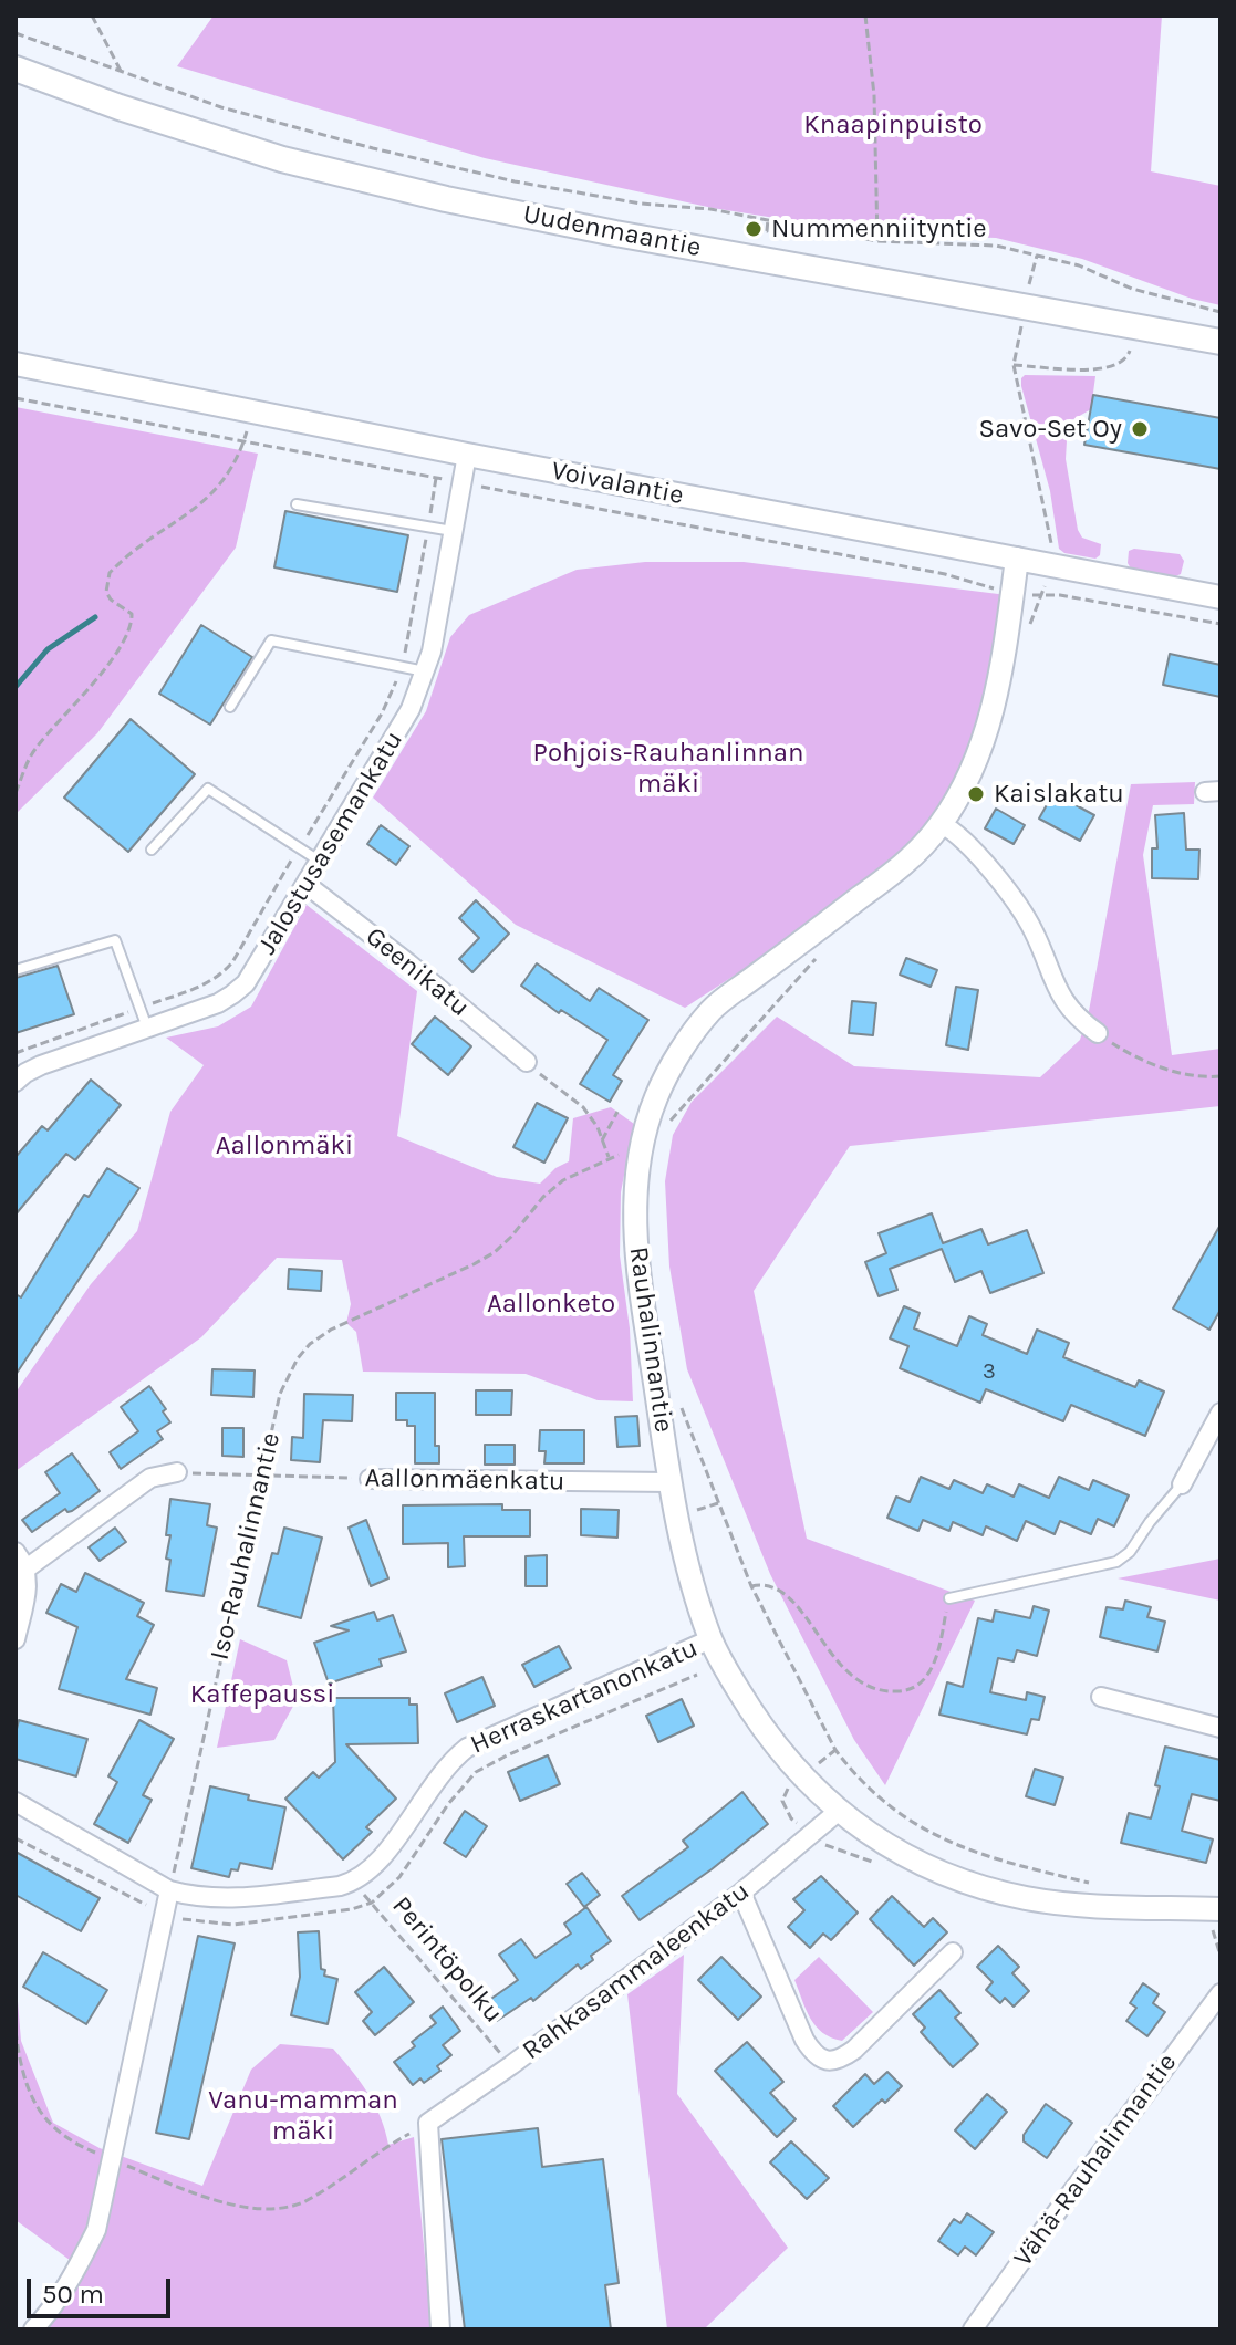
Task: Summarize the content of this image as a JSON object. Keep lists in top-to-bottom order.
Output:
{
  "streets": {
    "main road": ["Uudenmaantie"],
    "street": [
      "Voivalantie",
      "Jalostusasemankatu",
      "Geenikatu",
      "Rauhalinnantie",
      "Aallonmäenkatu",
      "Herraskartanonkatu",
      "Rahkasammaleenkatu",
      "Vähä-Rauhalinnantie"
    ],
    "path": ["Iso-Rauhalinnantie", "Perintöpolku"]
  },
  "crossings": [
    ["Voivalantie", "Jalostusasemankatu"],
    ["Voivalantie", "Rauhalinnantie"],
    ["Jalostusasemankatu", "Geenikatu"],
    ["Rauhalinnantie", "Aallonmäenkatu"],
    ["Rauhalinnantie", "Iso-Rauhalinnantie"],
    ["Rauhalinnantie", "Herraskartanonkatu"],
    ["Rauhalinnantie", "Rahkasammaleenkatu"],
    ["Aallonmäenkatu", "Iso-Rauhalinnantie"],
    ["Herraskartanonkatu", "Perintöpolku"],
    ["Perintöpolku", "Rahkasammaleenkatu"]
  ],
  "parks": [
    "Knaapinpuisto",
    "Pohjois-Rauhanlinnan mäki",
    "Aallonmäki",
    "Aallonketo",
    "Kaffepaussi",
    "Vanu-mamman mäki"
  ],
  "places": ["Nummenniityntie", "Savo-Set Oy", "Kaislakatu"],
  "house_numbers": ["3"],
  "scale_bar": "50 m"
}
